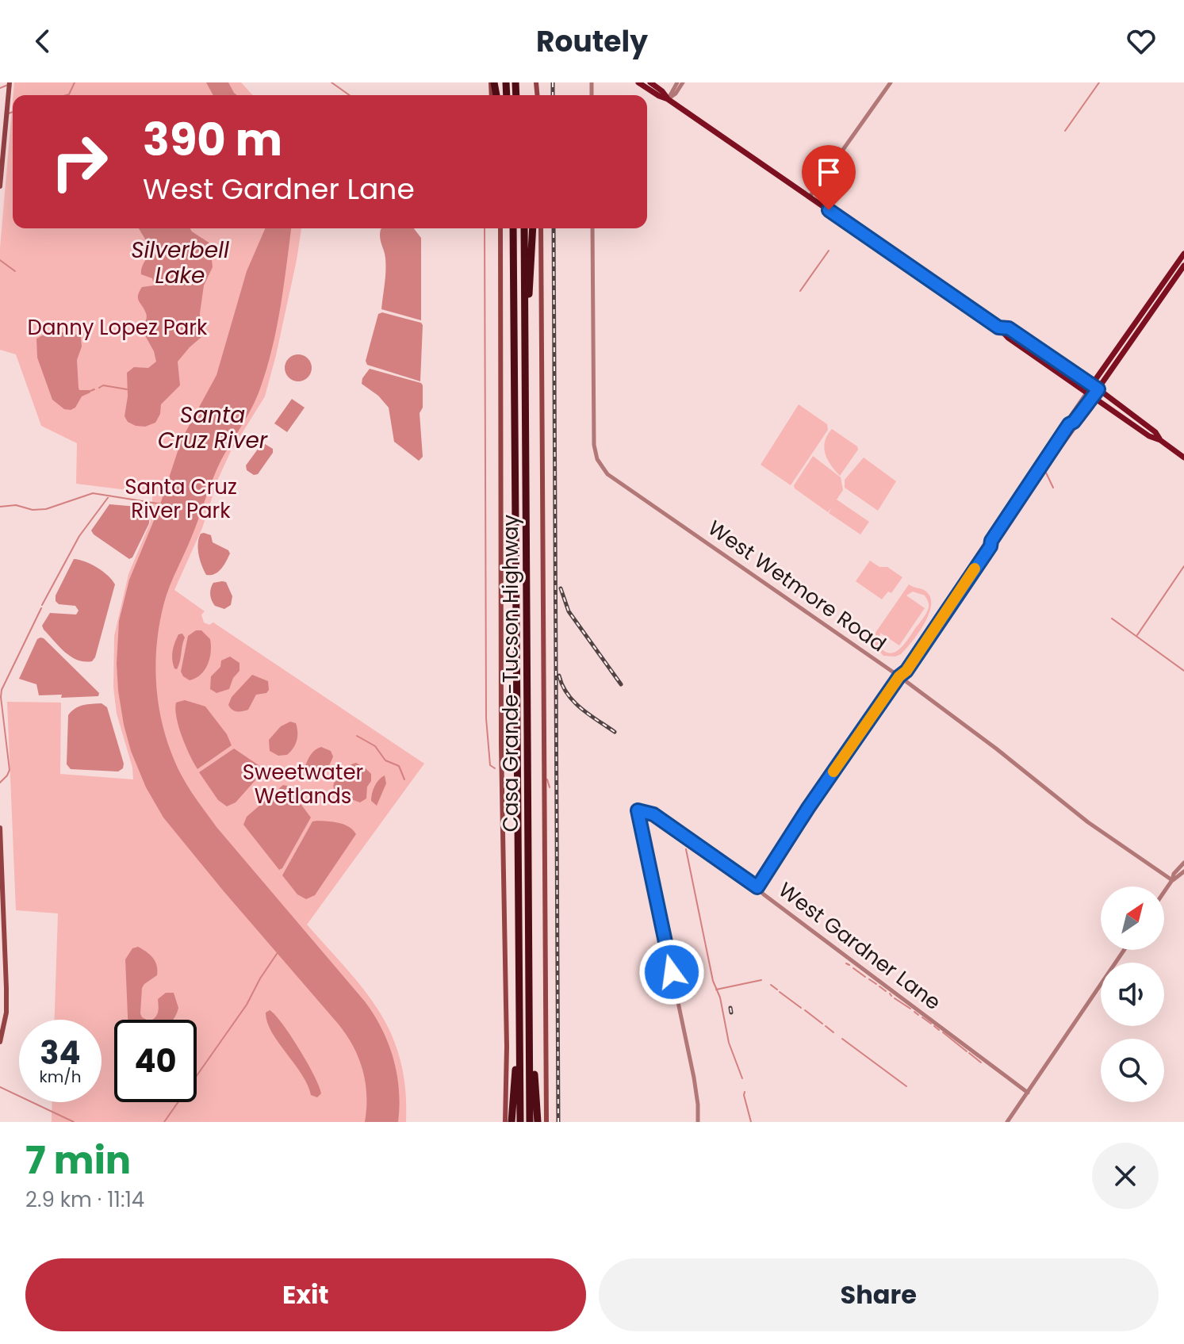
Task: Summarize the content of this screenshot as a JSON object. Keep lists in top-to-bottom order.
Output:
{
  "streets": {
    "highway": ["Casa Grande-Tucson Highway"],
    "street": ["West Wetmore Road", "West Gardner Lane"]
  },
  "water": ["Silverbell Lake", "Santa Cruz River"],
  "parks": ["Danny Lopez Park", "Santa Cruz River Park", "Sweetwater Wetlands"],
  "north": "top right",
  "page": {
    "header": "Routely",
    "turn": ["390 m", "West Gardner Lane"],
    "speed": "34 km/h",
    "limit": "40",
    "heading": ["7 min", "2.9 km · 11:14"],
    "buttons": ["Exit", "Share"]
  }
}
